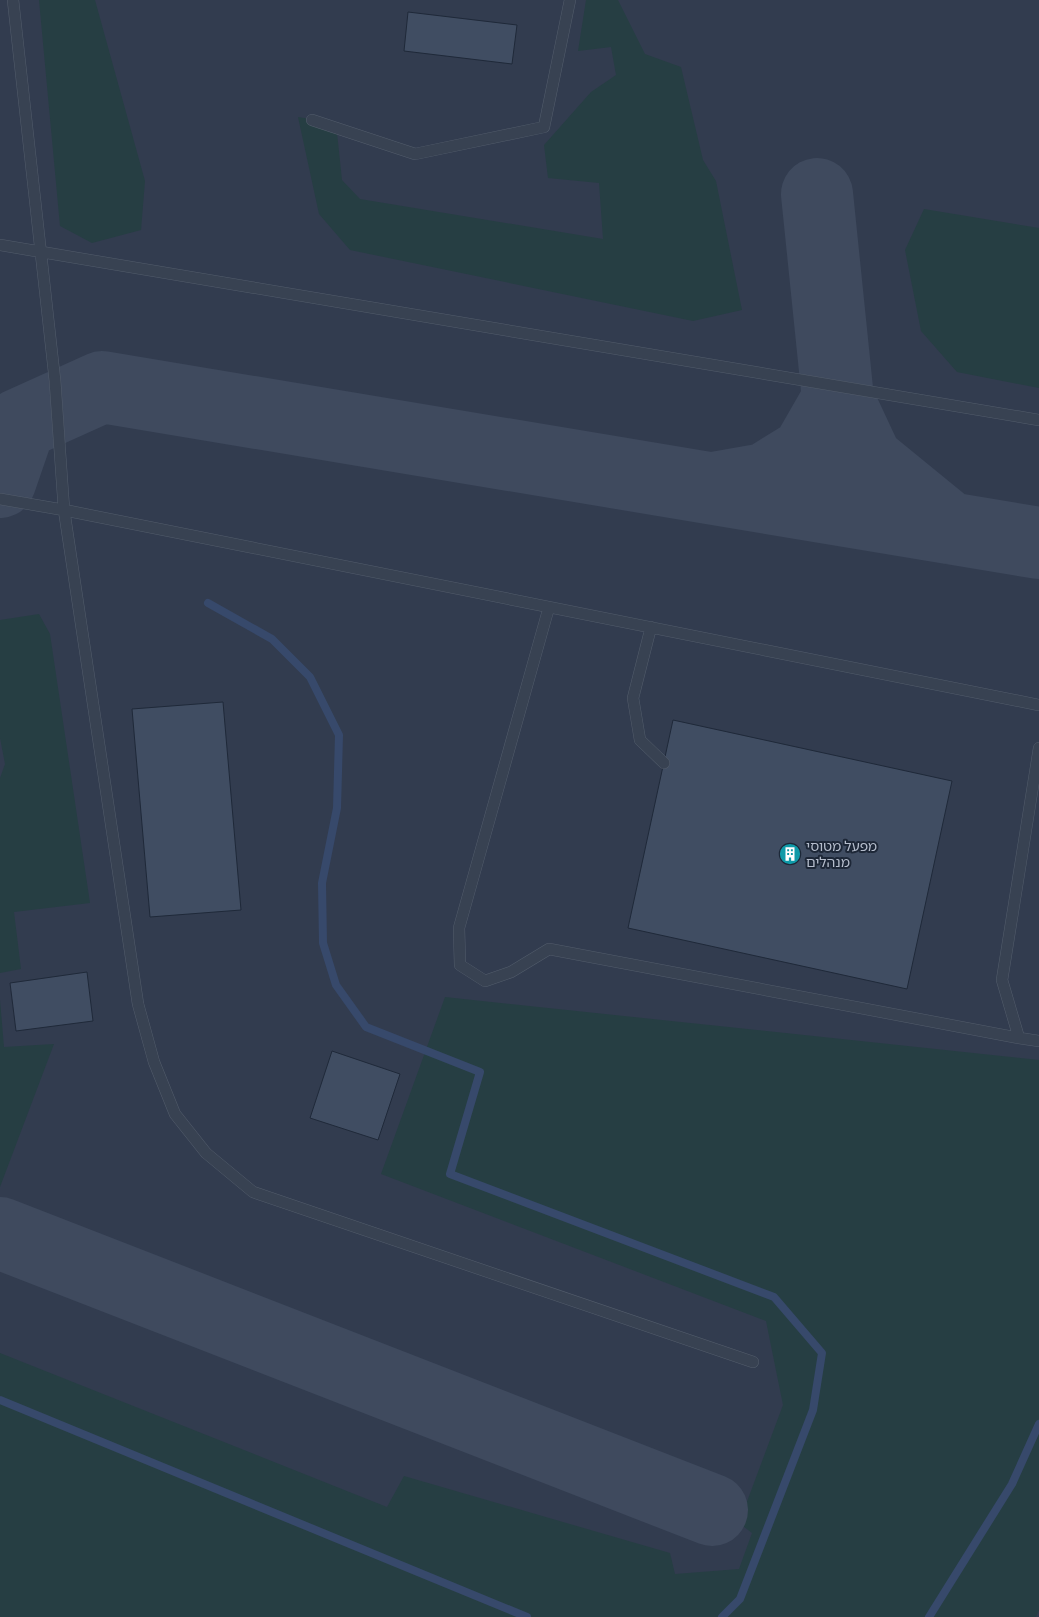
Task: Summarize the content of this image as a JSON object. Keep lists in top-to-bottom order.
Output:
{
  "places": {
    "building": ["מפעל מטוסי מנהלים"]
  }
}
